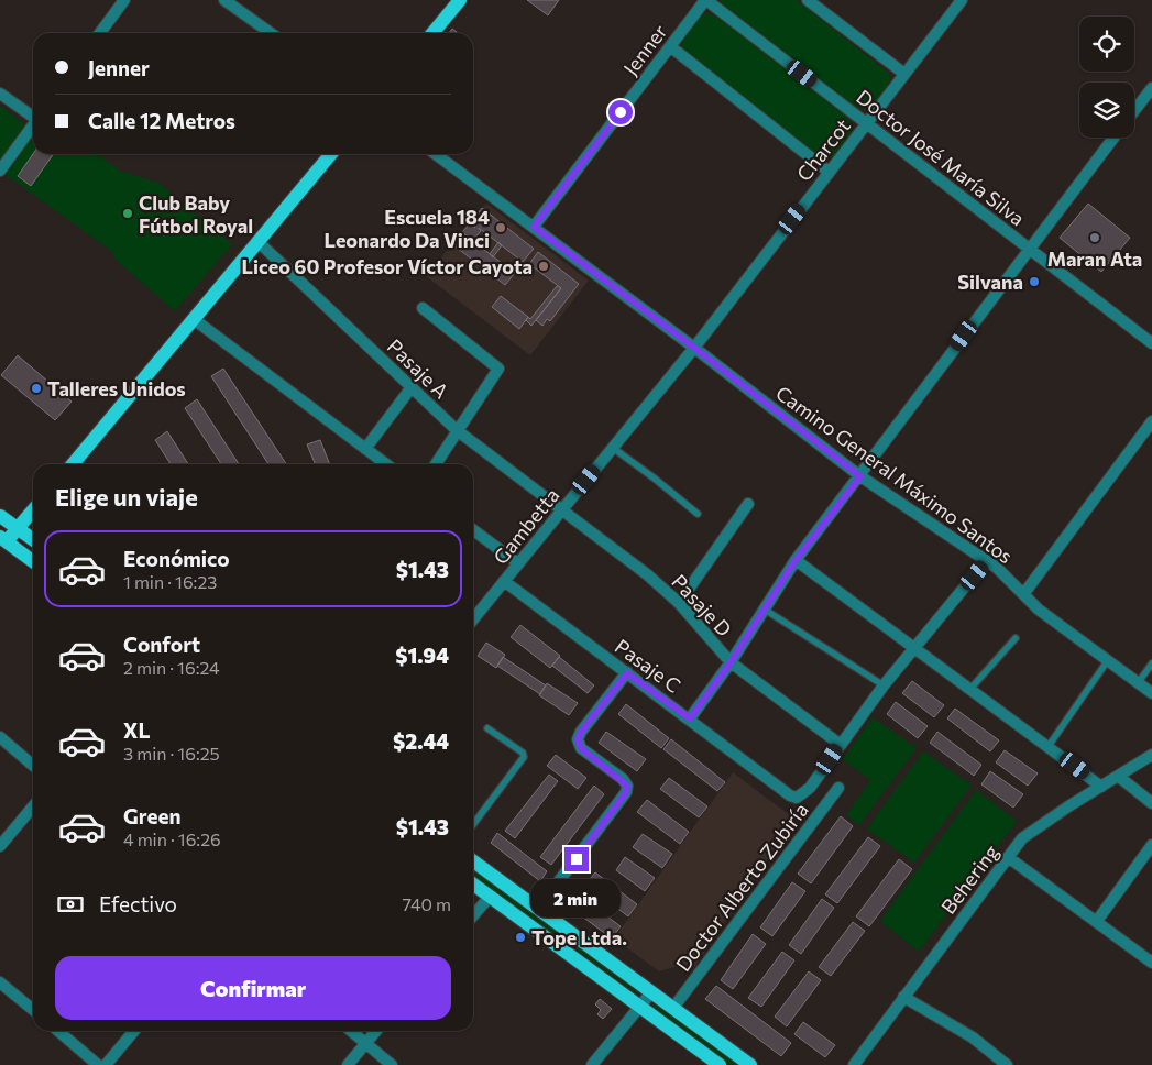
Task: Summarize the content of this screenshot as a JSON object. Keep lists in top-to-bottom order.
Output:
{
  "streets": {
    "street": [
      "Jenner",
      "Charcot",
      "Doctor José María Silva",
      "Pasaje A",
      "Camino General Máximo Santos",
      "Gambetta",
      "Pasaje D",
      "Pasaje C",
      "Behering",
      "Doctor Alberto Zubiría"
    ]
  },
  "crossings": [
    ["Jenner", "Doctor José María Silva"],
    ["Jenner", "Camino General Máximo Santos"],
    ["Charcot", "Doctor José María Silva"],
    ["Charcot", "Camino General Máximo Santos"],
    ["Charcot", "Gambetta"],
    ["Pasaje A", "Gambetta"],
    ["Pasaje A", "Pasaje D"],
    ["Camino General Máximo Santos", "Gambetta"],
    ["Gambetta", "Pasaje D"],
    ["Gambetta", "Pasaje C"],
    ["Pasaje D", "Pasaje C"]
  ],
  "places": [
    "Club Baby Fútbol Royal",
    "Escuela 184 Leonardo Da Vinci",
    "Maran Ata",
    "Liceo 60 Profesor Víctor Cayota",
    "Silvana",
    "Talleres Unidos",
    "Tope Ltda."
  ],
  "page": {
    "banner": ["Jenner", "Calle 12 Metros"],
    "heading": "Elige un viaje",
    "list": [
      {
        "name": "Económico",
        "note": "1 min · 16:23",
        "value": "$1.43"
      },
      {
        "name": "Confort",
        "note": "2 min · 16:24",
        "value": "$1.94"
      },
      {
        "name": "XL",
        "note": "3 min · 16:25",
        "value": "$2.44"
      },
      {
        "name": "Green",
        "note": "4 min · 16:26",
        "value": "$1.43"
      }
    ],
    "pay": ["Efectivo", "740 m"],
    "bubble": "2 min",
    "buttons": "Confirmar"
  }
}
